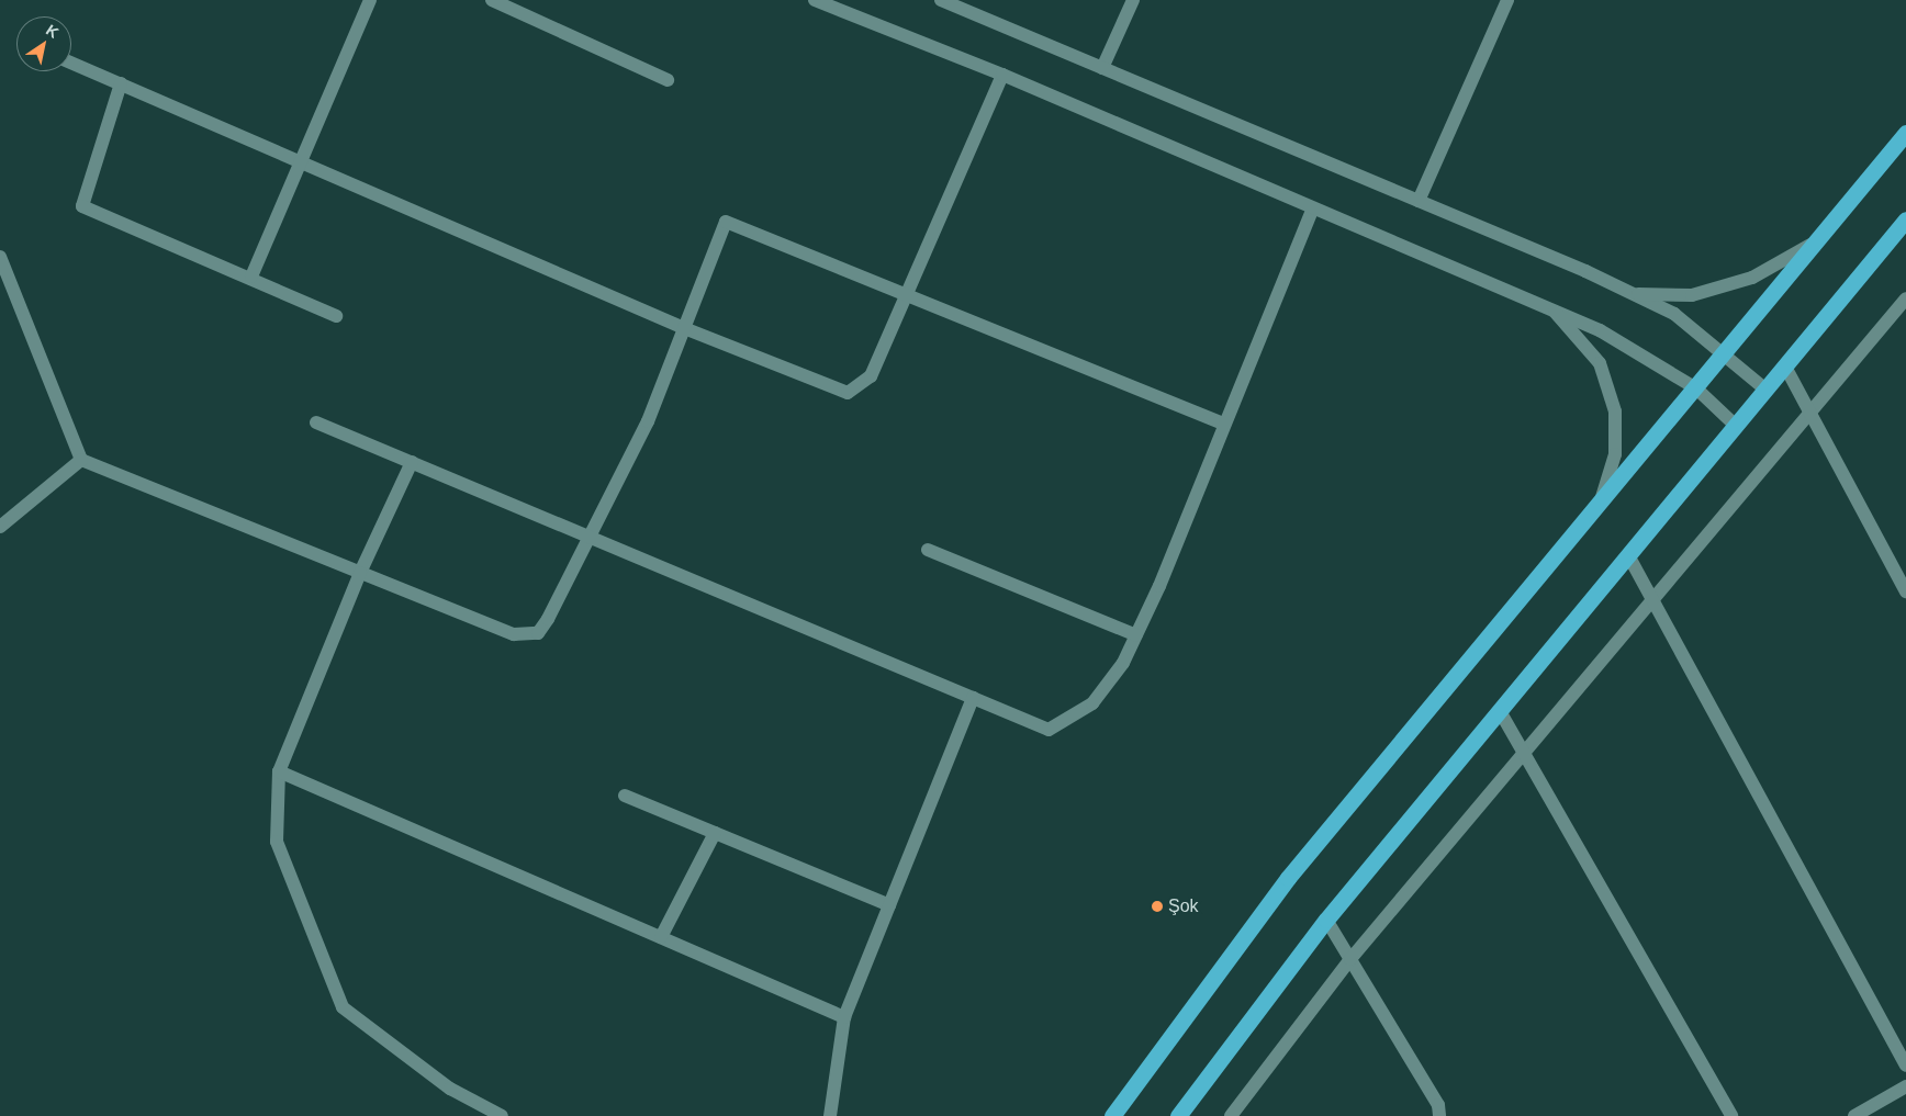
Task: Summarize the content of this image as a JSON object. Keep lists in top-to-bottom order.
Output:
{
  "places": ["Şok"],
  "north": "top right"
}
